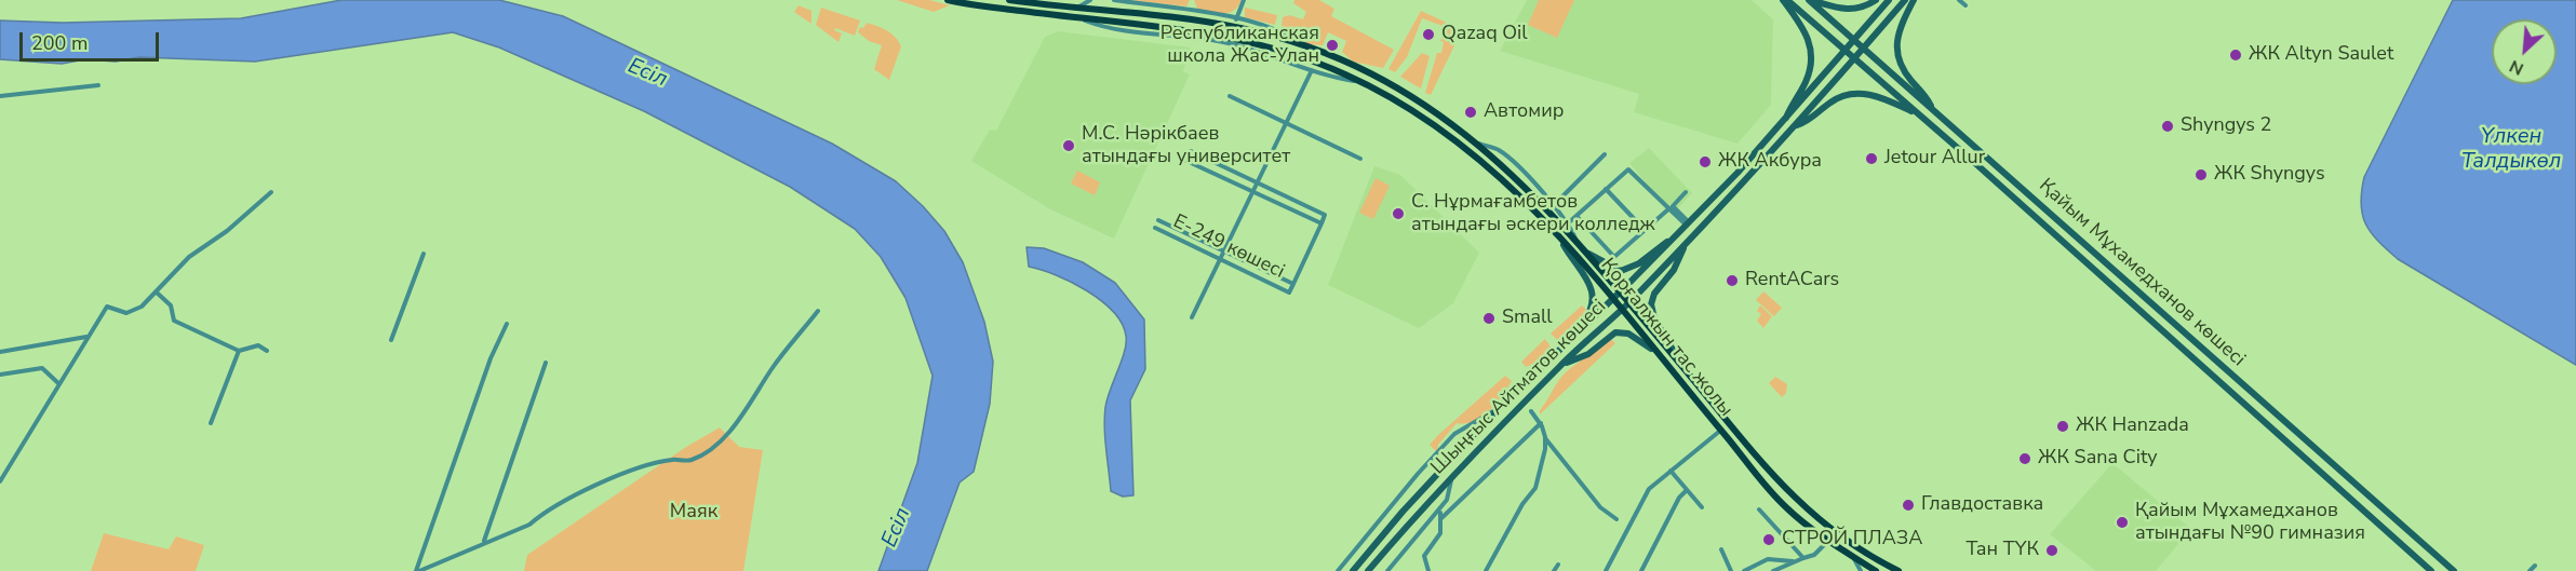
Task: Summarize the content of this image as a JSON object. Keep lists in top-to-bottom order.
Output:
{
  "streets": {
    "main road": ["Қайым Мұхамедханов көшесі", "Қорғалжын тас жолы", "Шыңғыс Айтматов көшесі"],
    "street": ["Е-249 көшесі"]
  },
  "crossings": [
    ["Қайым Мұхамедханов көшесі", "Шыңғыс Айтматов көшесі"],
    ["Қорғалжын тас жолы", "Шыңғыс Айтматов көшесі"]
  ],
  "water": ["Есіл", "Үлкен Талдыкөл"],
  "parks": ["Маяк"],
  "places": [
    "Qazaq Oil",
    "Республиканская школа Жас-Улан",
    "ЖК Altyn Saulet",
    "Автомир",
    "Shyngys 2",
    "М.С. Нәрікбаев атындағы университет",
    "Jetour Allur",
    "ЖК Акбура",
    "ЖК Shyngys",
    "С. Нұрмағамбетов атындағы әскери колледж",
    "RentACars",
    "Small",
    "ЖК Hanzada",
    "ЖК Sana City",
    "Главдоставка",
    "Қайым Мұхамедханов атындағы №90 гимназия",
    "СТРОЙ ПЛАЗА",
    "Тан ТҮК"
  ],
  "scale_bar": "200 m",
  "north": "bottom left"
}
